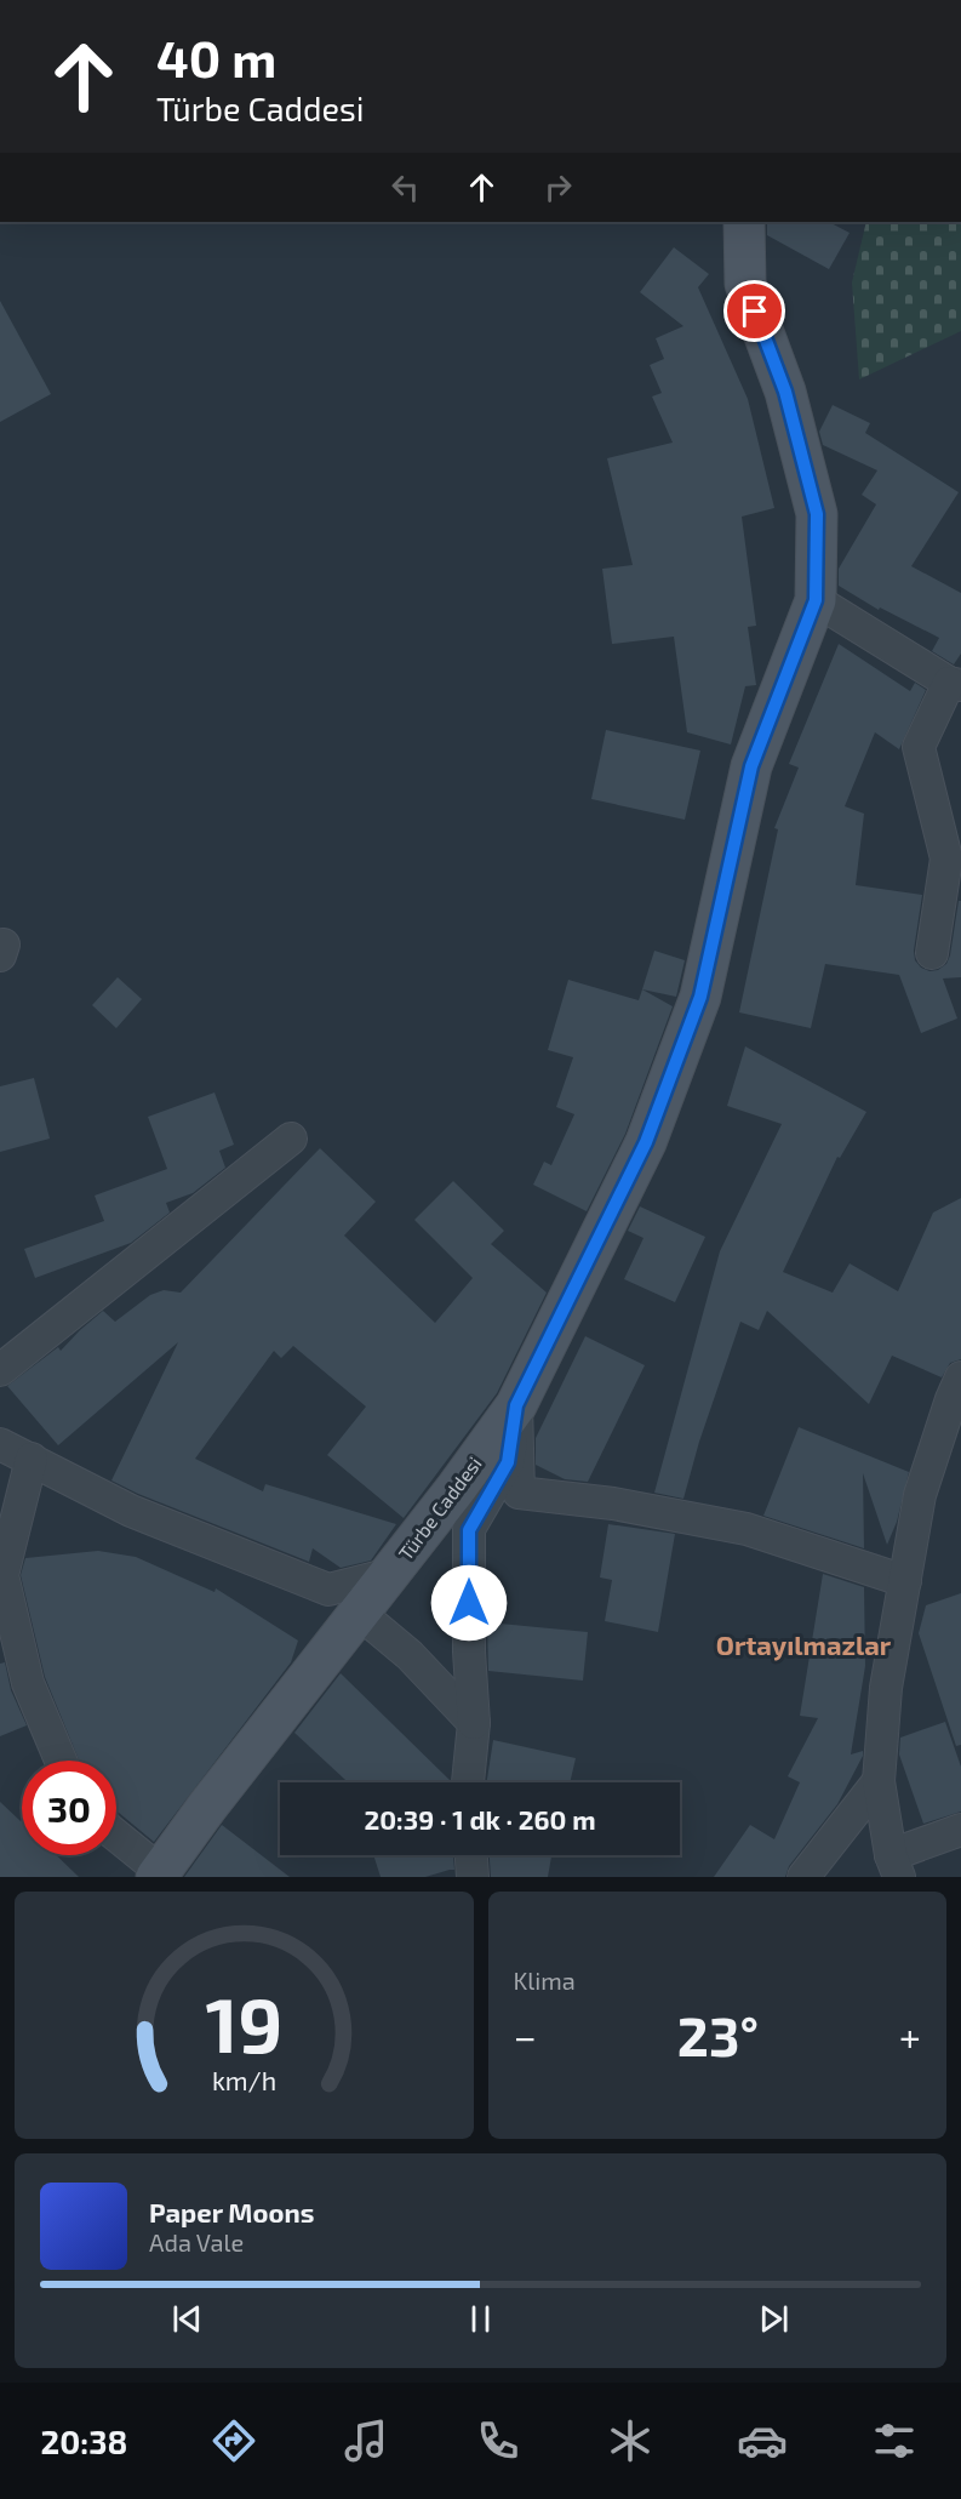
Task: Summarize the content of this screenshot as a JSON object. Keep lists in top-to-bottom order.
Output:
{
  "streets": {
    "street": ["Türbe Caddesi"]
  },
  "districts": ["Ortayılmazlar"],
  "page": {
    "turn": ["40 m", "Türbe Caddesi"],
    "limit": "30",
    "trip": "20:39 · 1 dk · 260 m",
    "tile": "Klima",
    "heat": ["−", "23°", "+"],
    "song": ["Paper Moons", "Ada Vale"],
    "tabs": "20:38",
    "gauge": ["19", "km/h"]
  }
}
